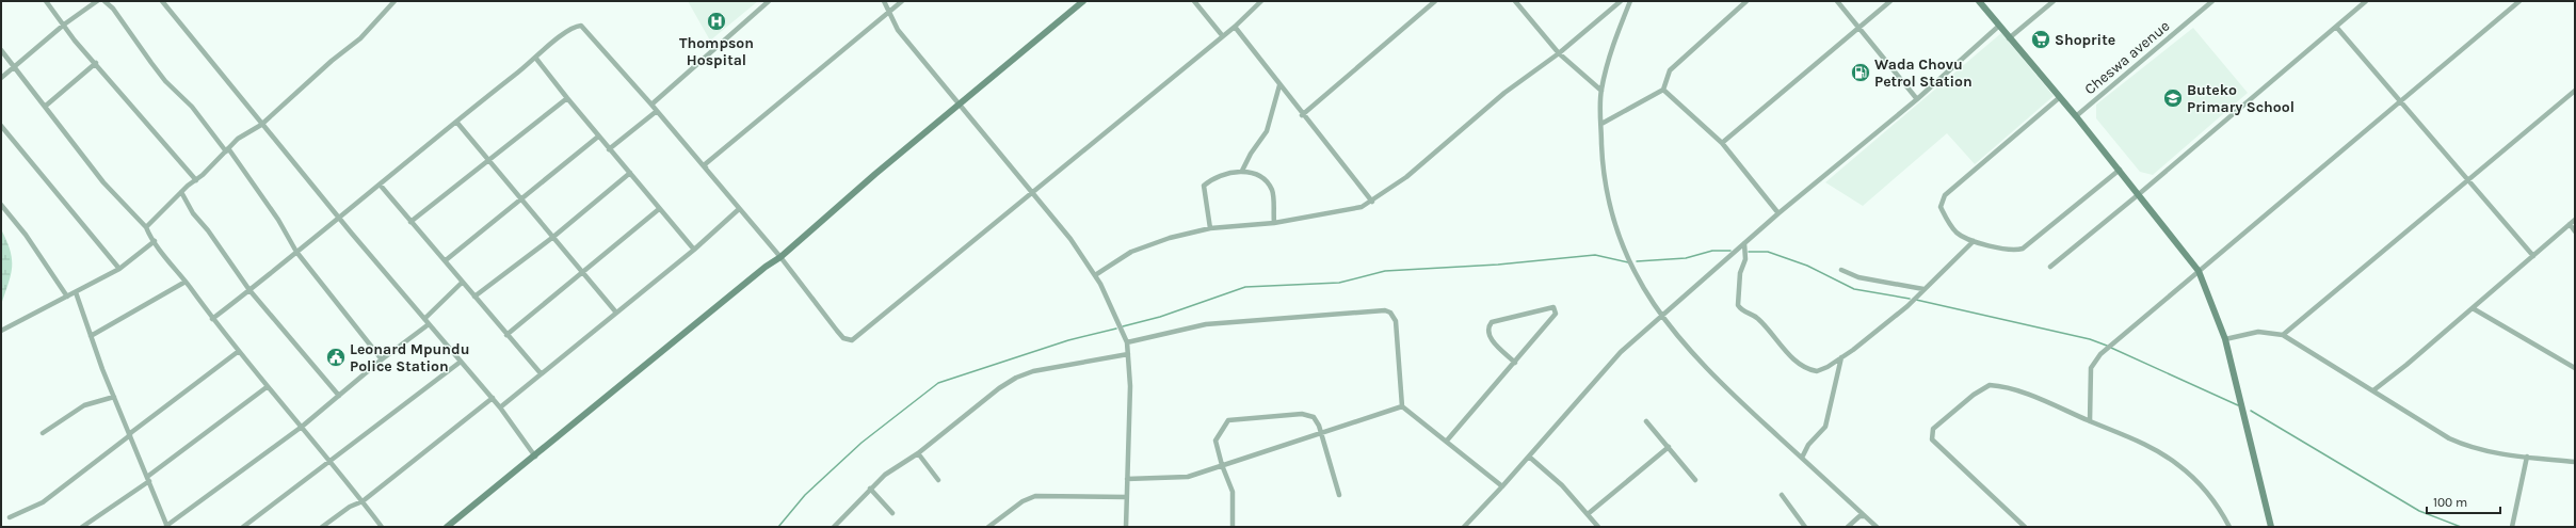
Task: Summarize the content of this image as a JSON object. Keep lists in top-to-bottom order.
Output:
{
  "streets": {
    "street": ["Cheswa avenue"]
  },
  "places": {
    "hospital": ["Thompson Hospital"],
    "supermarket": ["Shoprite"],
    "fuel station": ["Wada Chovu Petrol Station"],
    "school or university": ["Buteko Primary School"],
    "public building": ["Leonard Mpundu Police Station"]
  },
  "scale_bar": "100 m"
}
